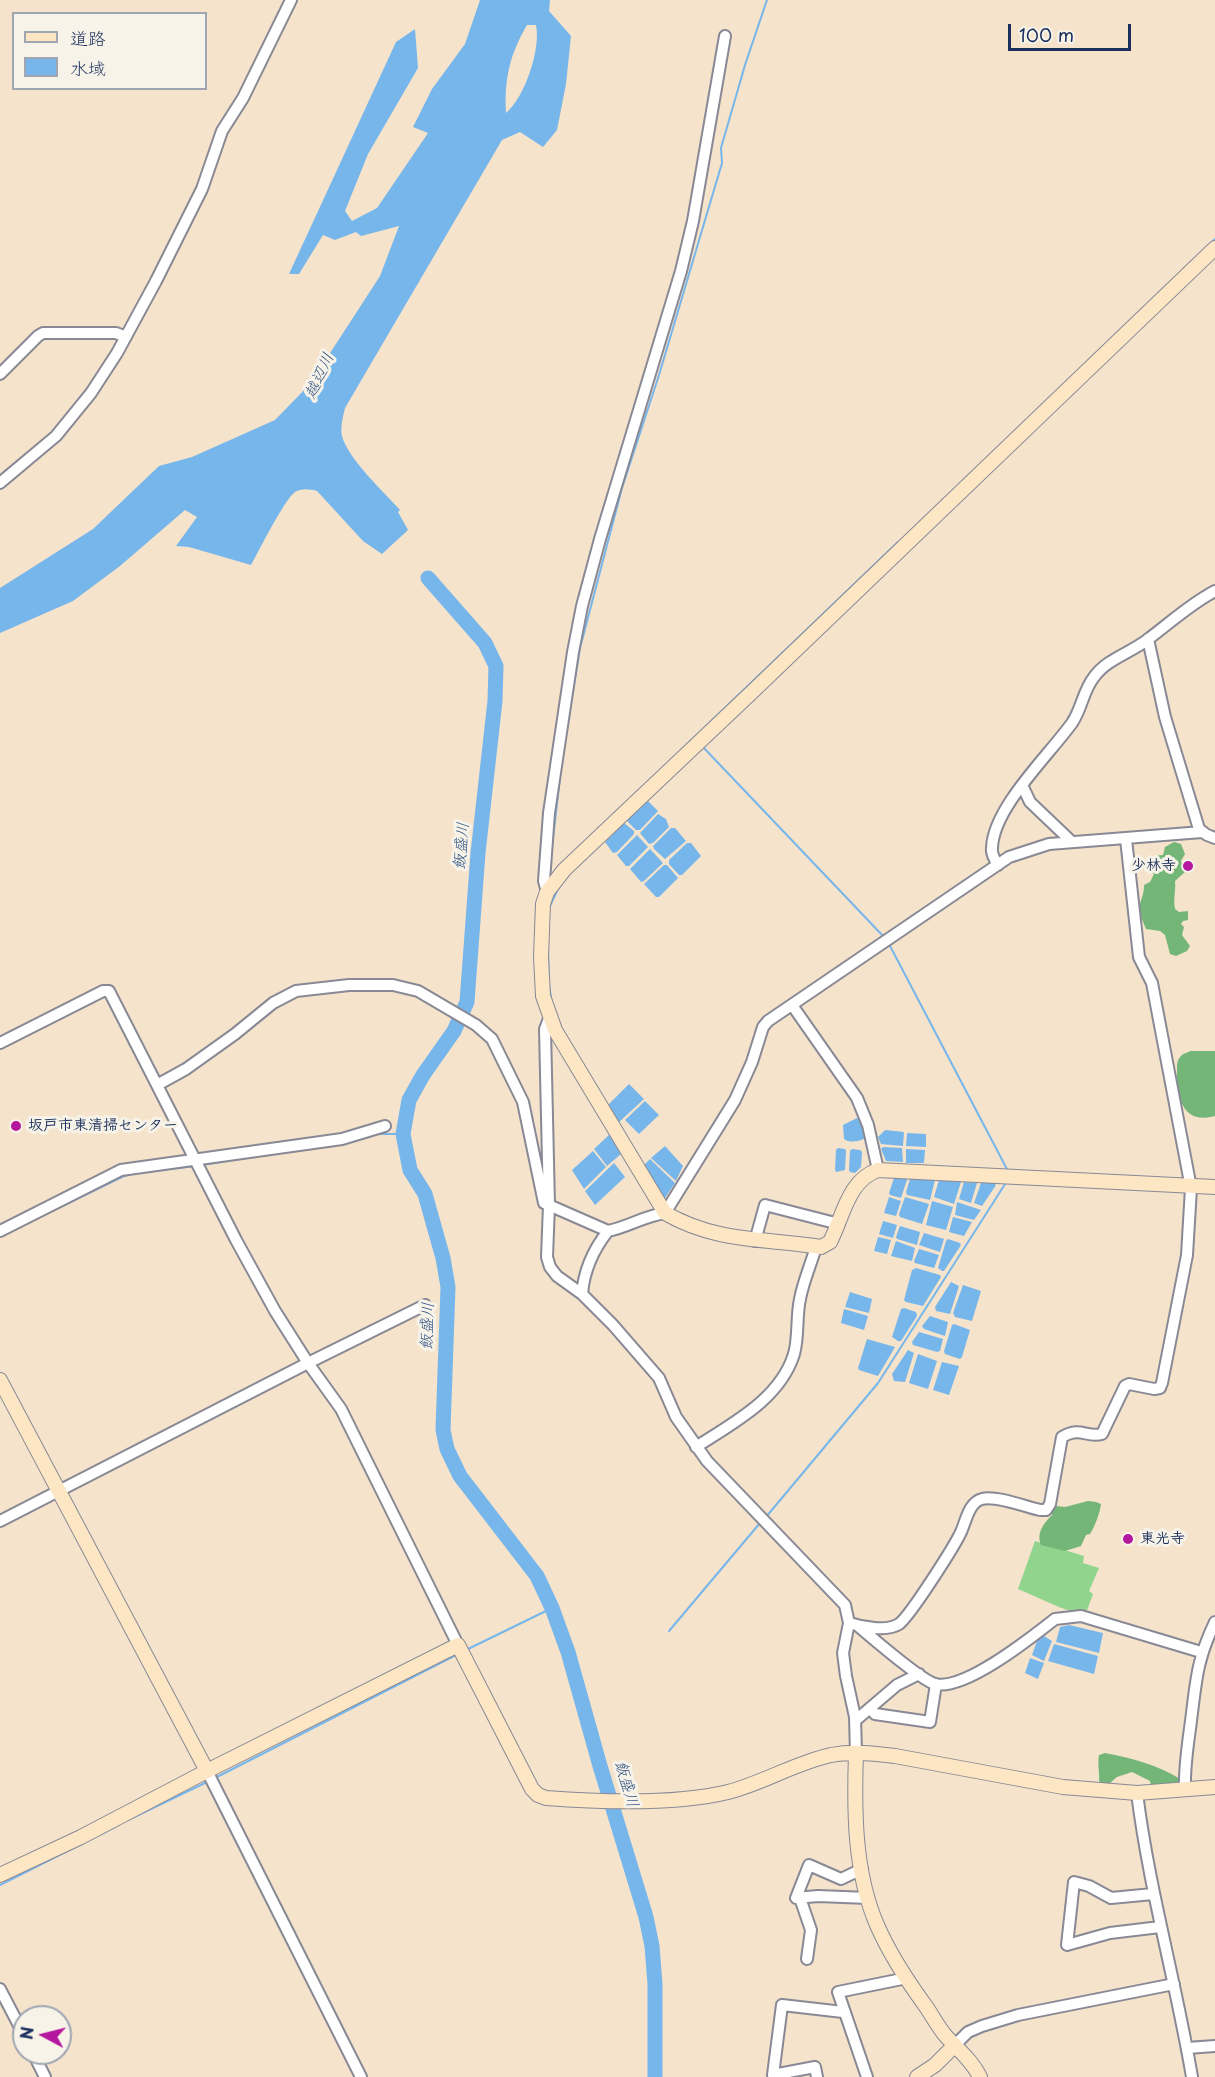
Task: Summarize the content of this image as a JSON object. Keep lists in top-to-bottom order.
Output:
{
  "water": ["越辺川", "飯盛川"],
  "places": ["少林寺", "坂戸市東清掃センター", "東光寺"],
  "legend": ["道路", "水域"],
  "scale_bar": "100 m",
  "north": "left"
}
